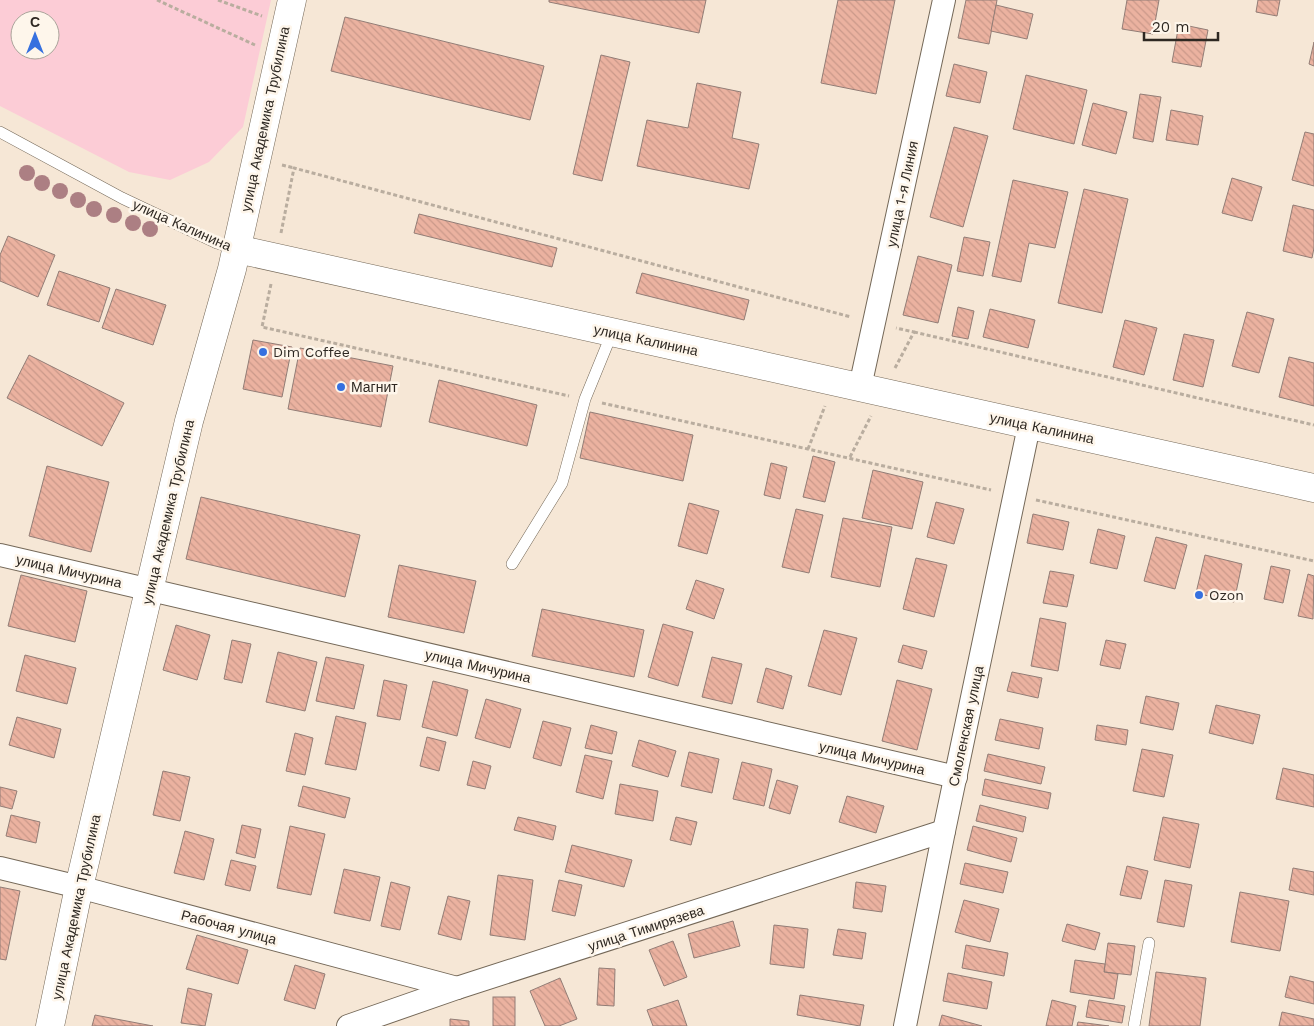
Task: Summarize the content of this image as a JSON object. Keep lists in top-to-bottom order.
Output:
{
  "streets": {
    "main road": ["улица Академика Трубилина", "улица Калинина"],
    "street": [
      "улица 1-я Линия",
      "улица Мичурина",
      "Смоленская улица",
      "Рабочая улица",
      "улица Тимирязева"
    ]
  },
  "crossings": [
    ["улица Академика Трубилина", "улица Калинина"],
    ["улица Академика Трубилина", "улица Мичурина"],
    ["улица Академика Трубилина", "Рабочая улица"],
    ["улица 1-я Линия", "улица Калинина"],
    ["улица Калинина", "Смоленская улица"],
    ["улица Мичурина", "Смоленская улица"],
    ["Смоленская улица", "улица Тимирязева"],
    ["Рабочая улица", "улица Тимирязева"]
  ],
  "places": ["Dim Coffee", "Магнит", "Ozon"],
  "scale_bar": "20 m",
  "north": "top"
}
